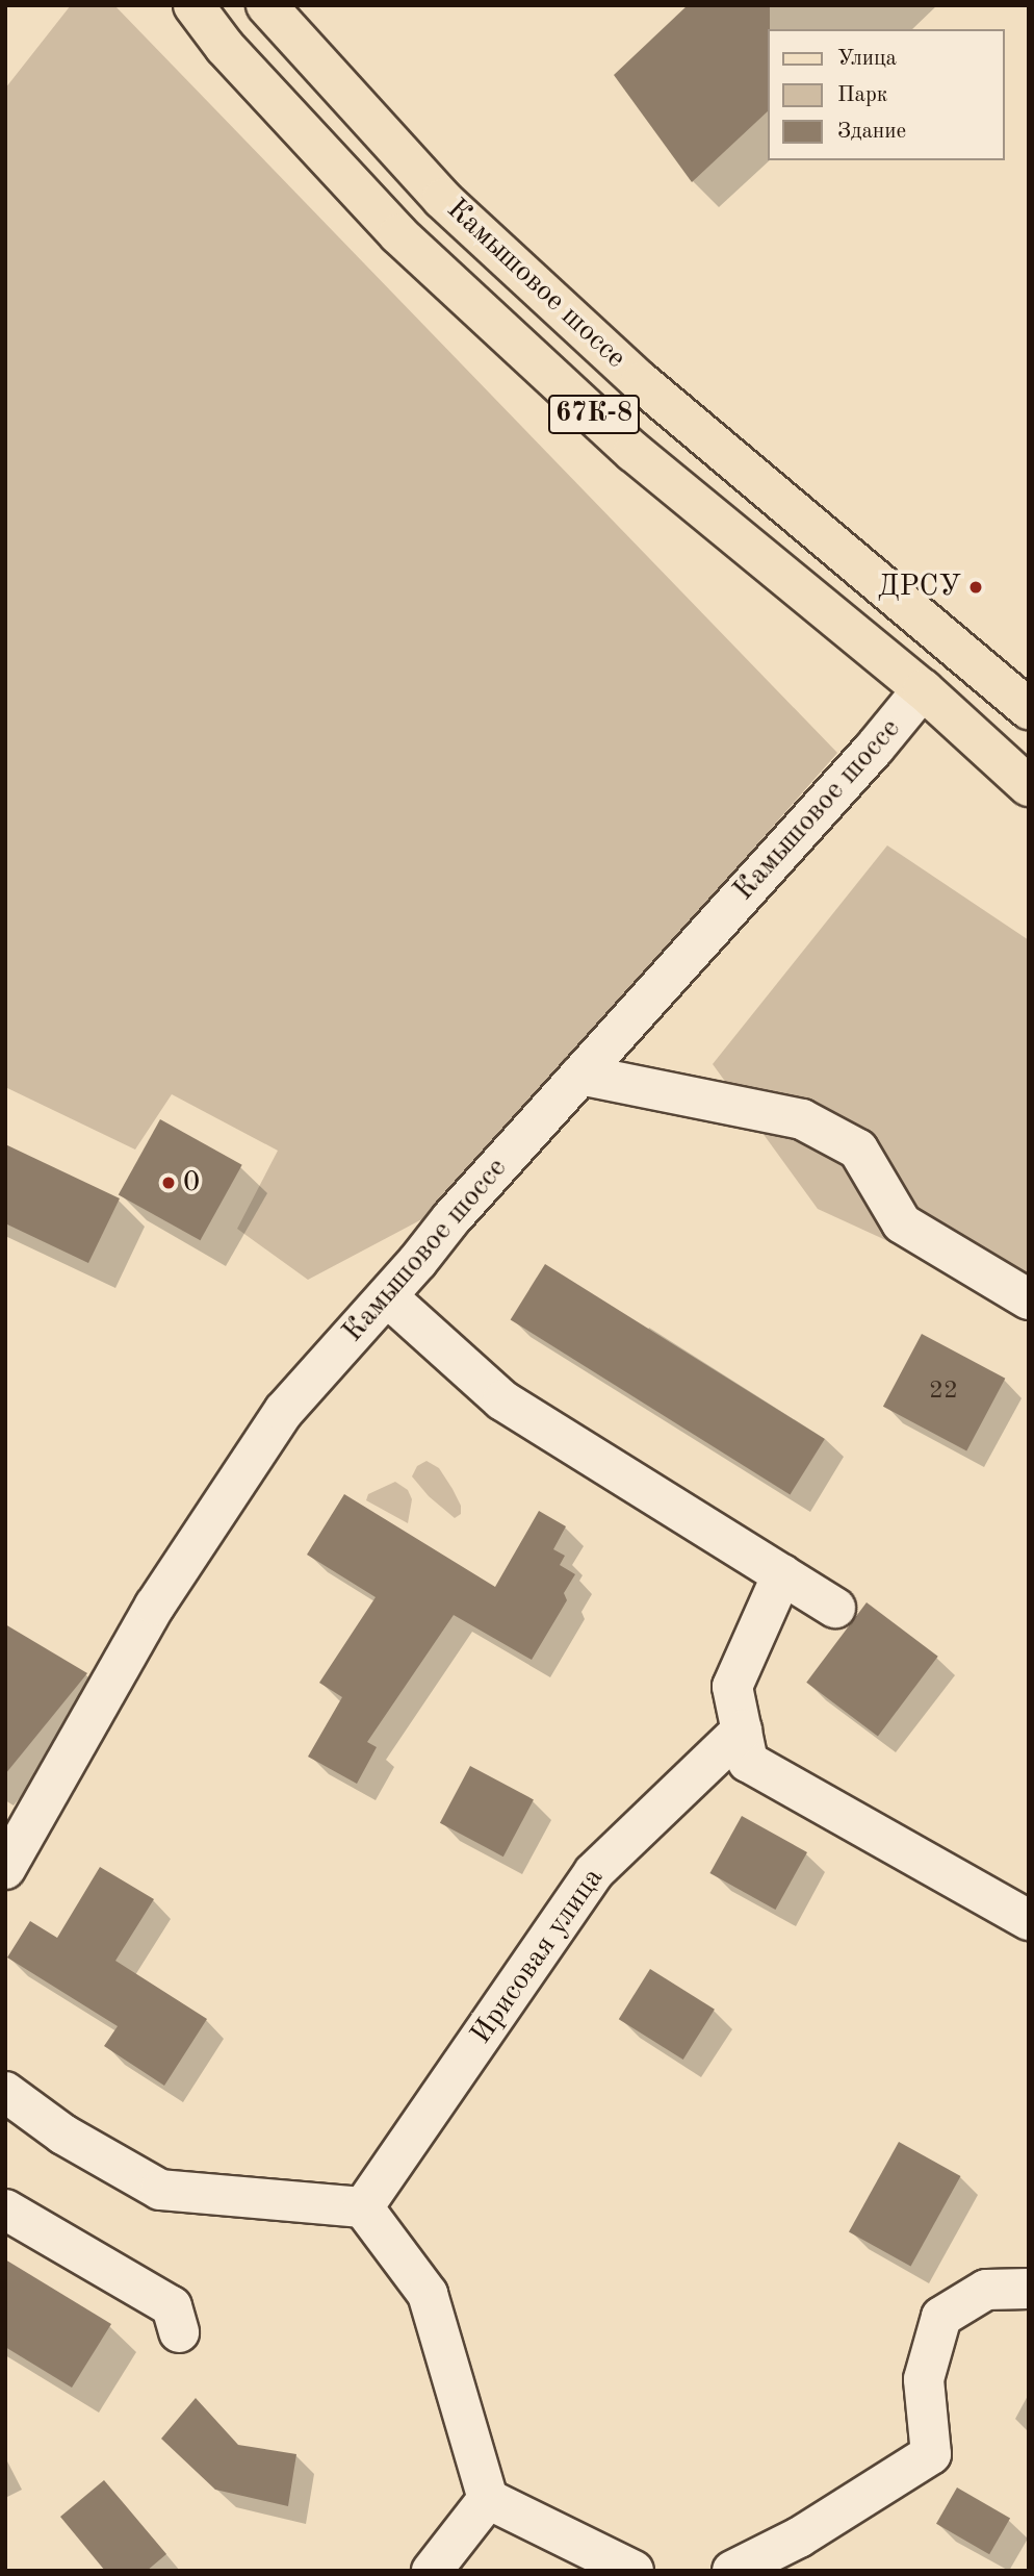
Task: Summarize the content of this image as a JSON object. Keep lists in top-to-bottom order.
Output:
{
  "streets": {
    "main road": ["Камышовое шоссе", "67К-8"],
    "street": ["Ирисовая улица"]
  },
  "places": ["ДРСУ", "0"],
  "house_numbers": ["22"],
  "legend": ["Улица", "Парк", "Здание"]
}
